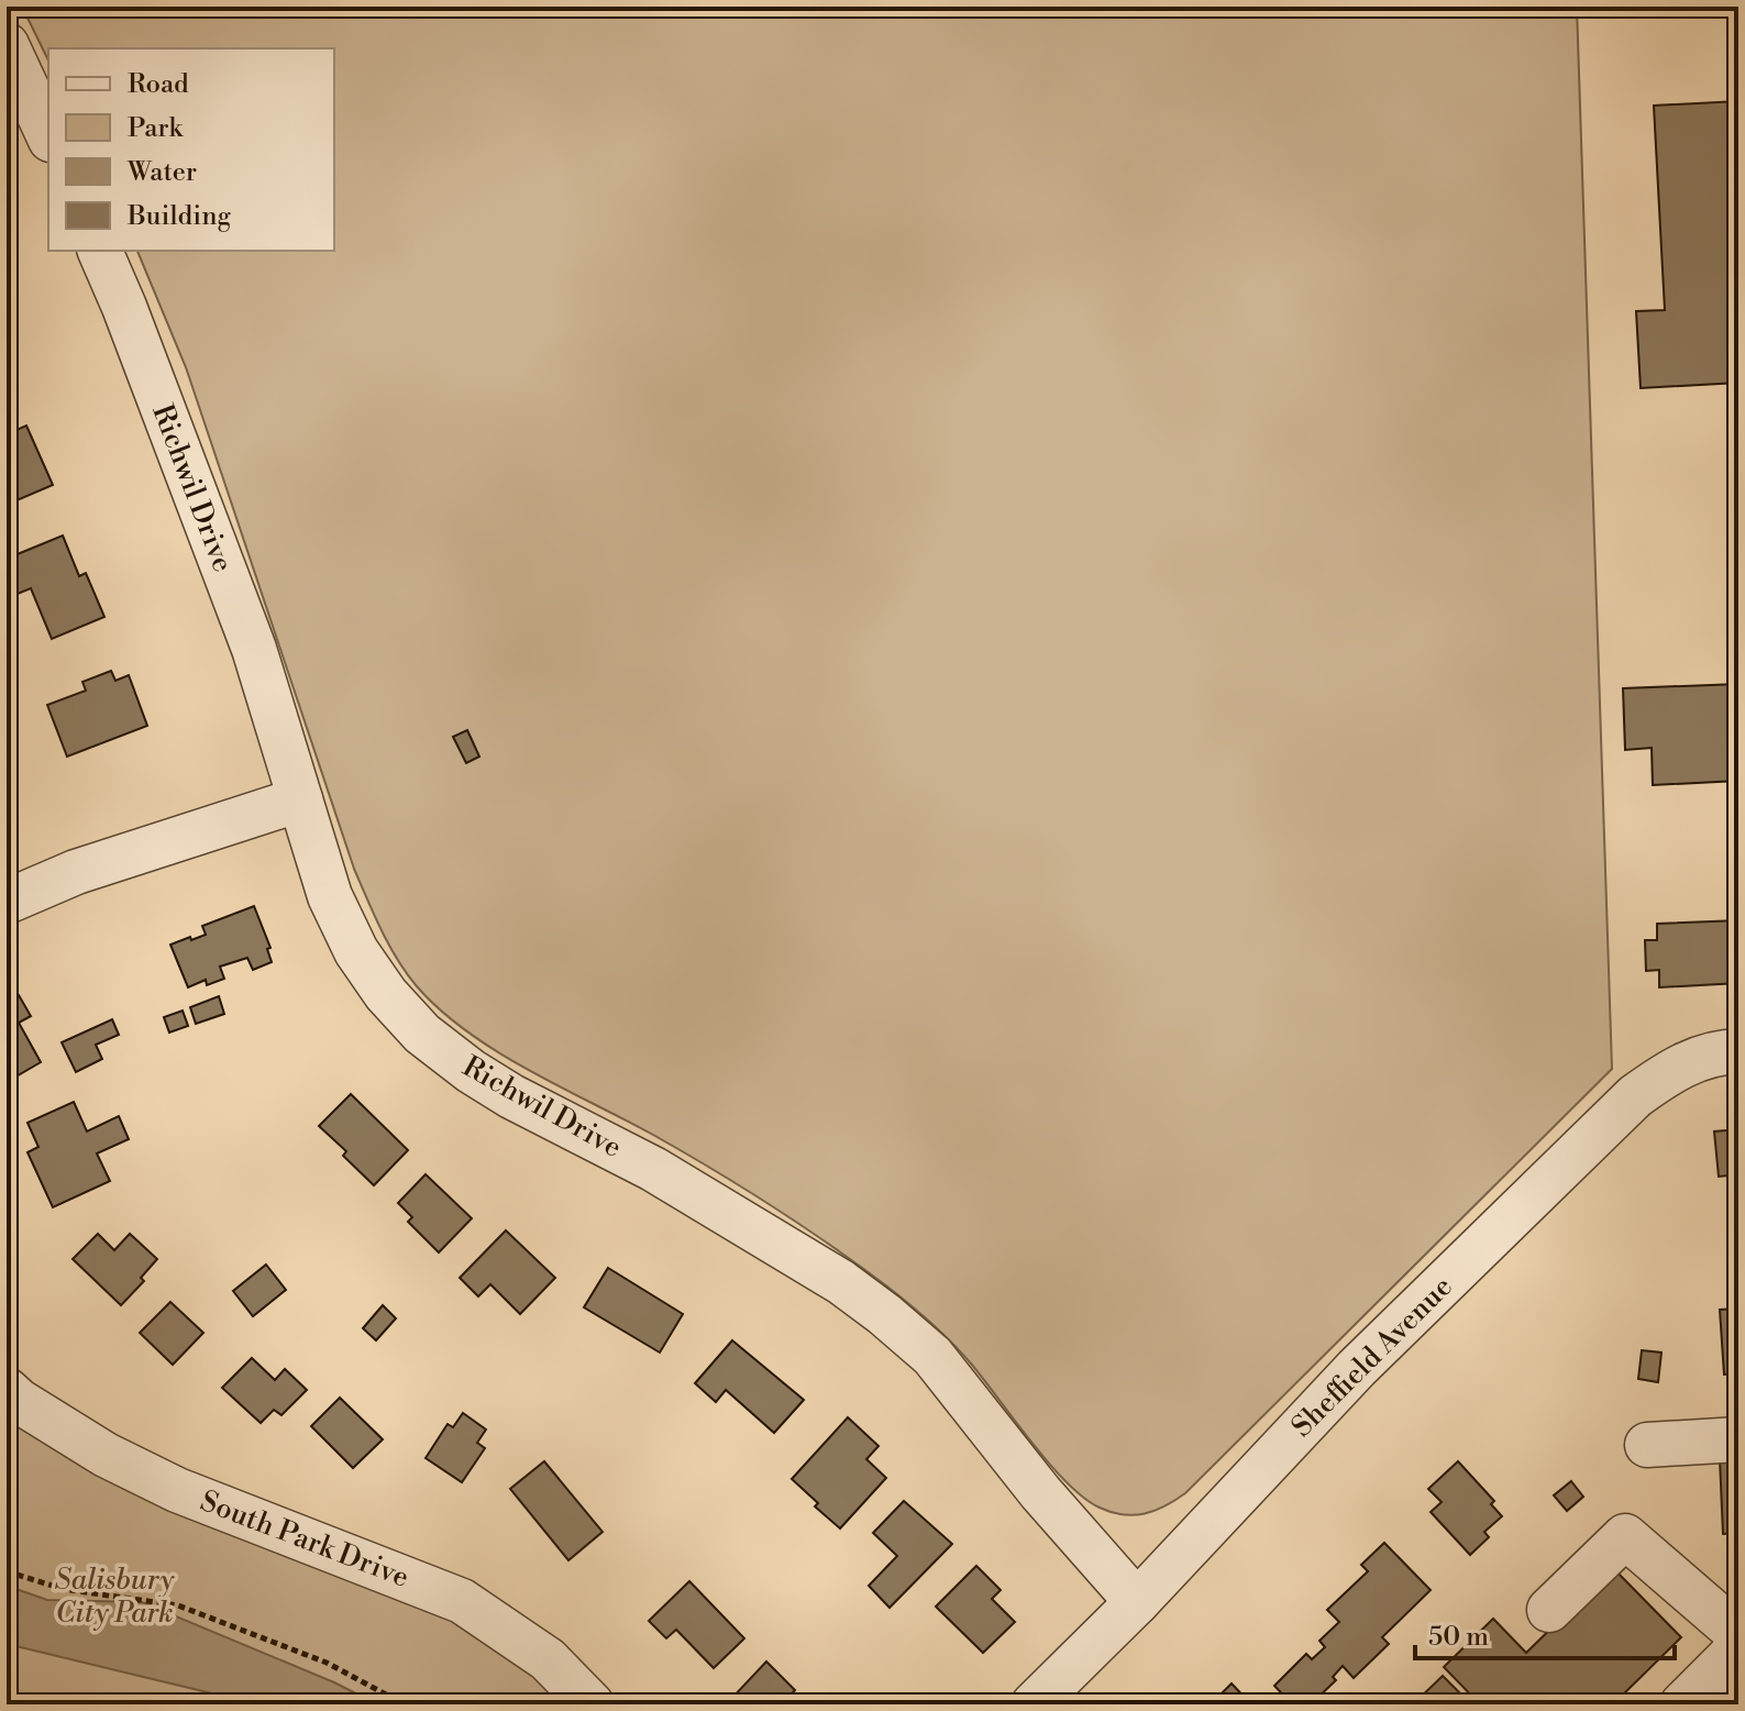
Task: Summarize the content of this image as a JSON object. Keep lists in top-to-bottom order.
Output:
{
  "streets": {
    "street": ["Richwil Drive", "Sheffield Avenue", "South Park Drive"]
  },
  "crossings": [
    ["Richwil Drive", "Sheffield Avenue"]
  ],
  "parks": ["Salisbury City Park"],
  "legend": [
    "Road",
    "Park",
    "Water",
    "Building"
  ],
  "scale_bar": "50 m"
}
